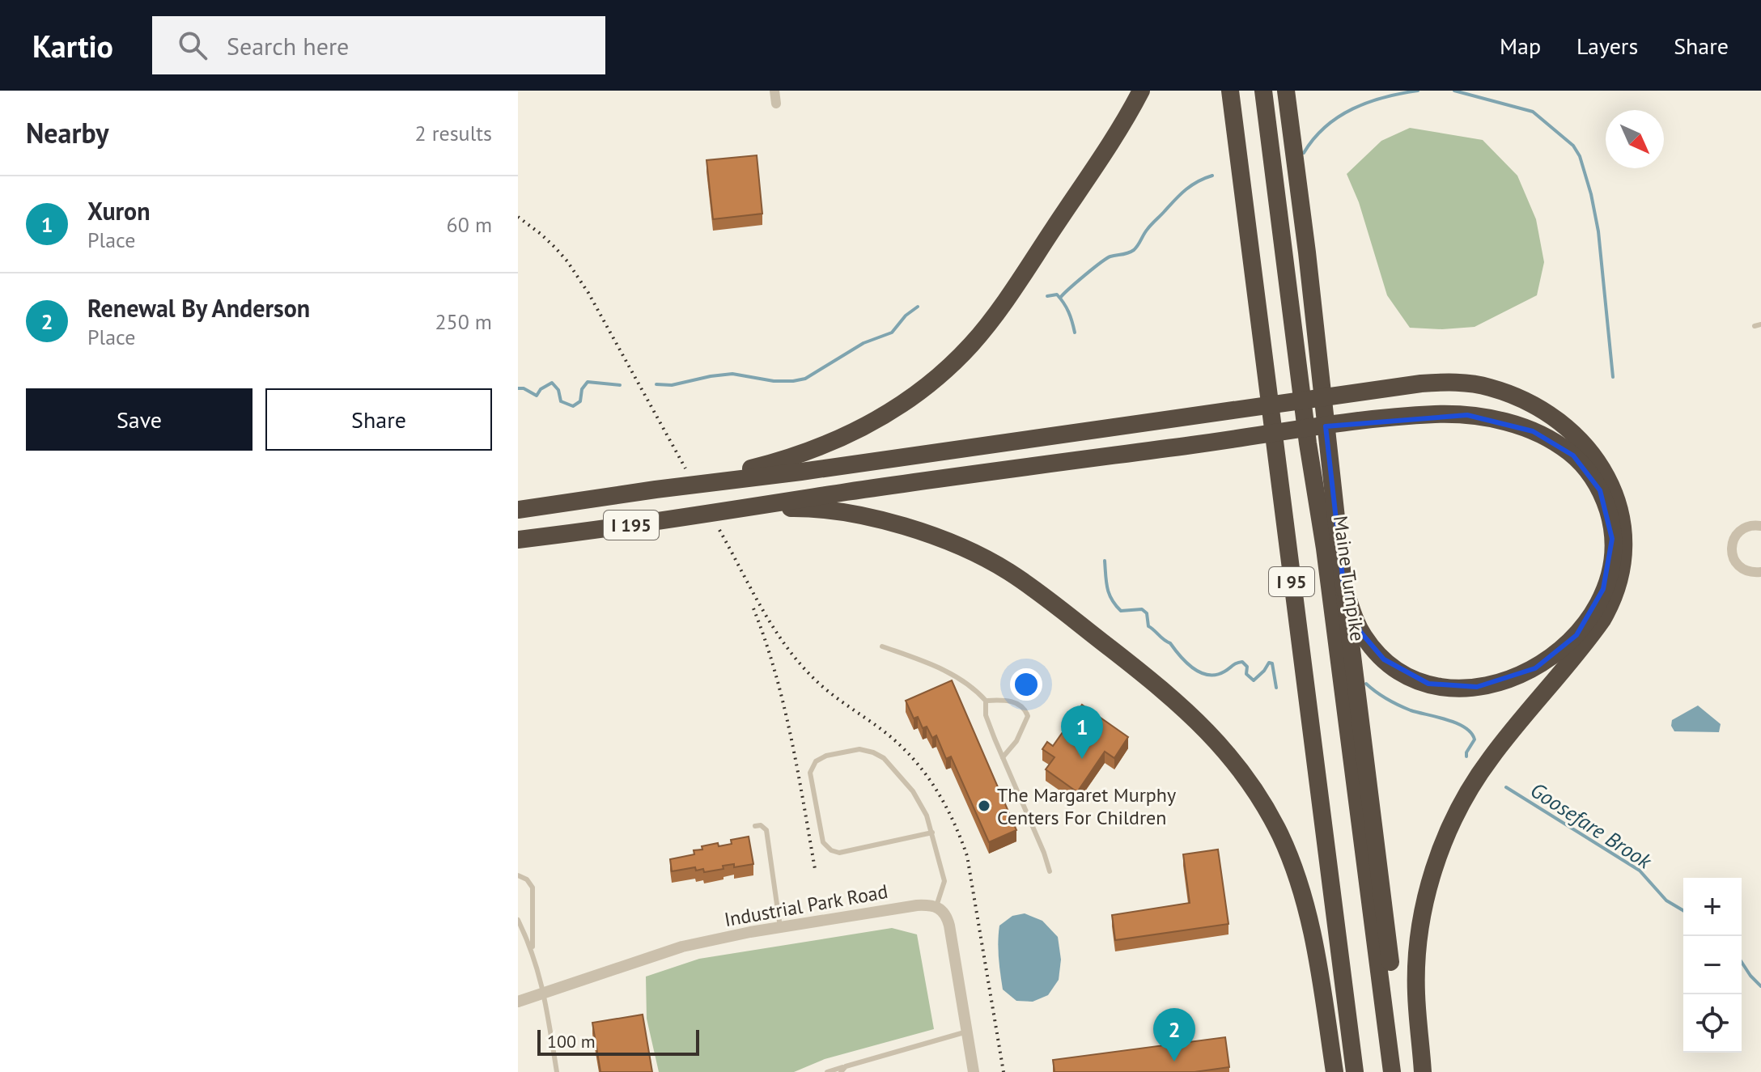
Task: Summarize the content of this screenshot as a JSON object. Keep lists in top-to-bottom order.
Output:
{
  "streets": {
    "highway": ["I 195", "Maine Turnpike", "I 95"],
    "street": ["Industrial Park Road"]
  },
  "water": ["Goosefare Brook"],
  "places": ["The Margaret Murphy Centers For Children"],
  "scale_bar": "100 m",
  "north": "bottom right",
  "page": {
    "header": "Kartio",
    "search": "Search here",
    "nav": ["Map", "Layers", "Share"],
    "heading": ["Nearby", "2 results"],
    "list": [
      {
        "mark": "1",
        "name": "Xuron",
        "note": "Place",
        "value": "60 m"
      },
      {
        "mark": "2",
        "name": "Renewal By Anderson",
        "note": "Place",
        "value": "250 m"
      }
    ],
    "buttons": ["Save", "Share"],
    "pins": ["1", "2"],
    "map_buttons": ["+", "−"],
    "scale": "100 m"
  }
}
